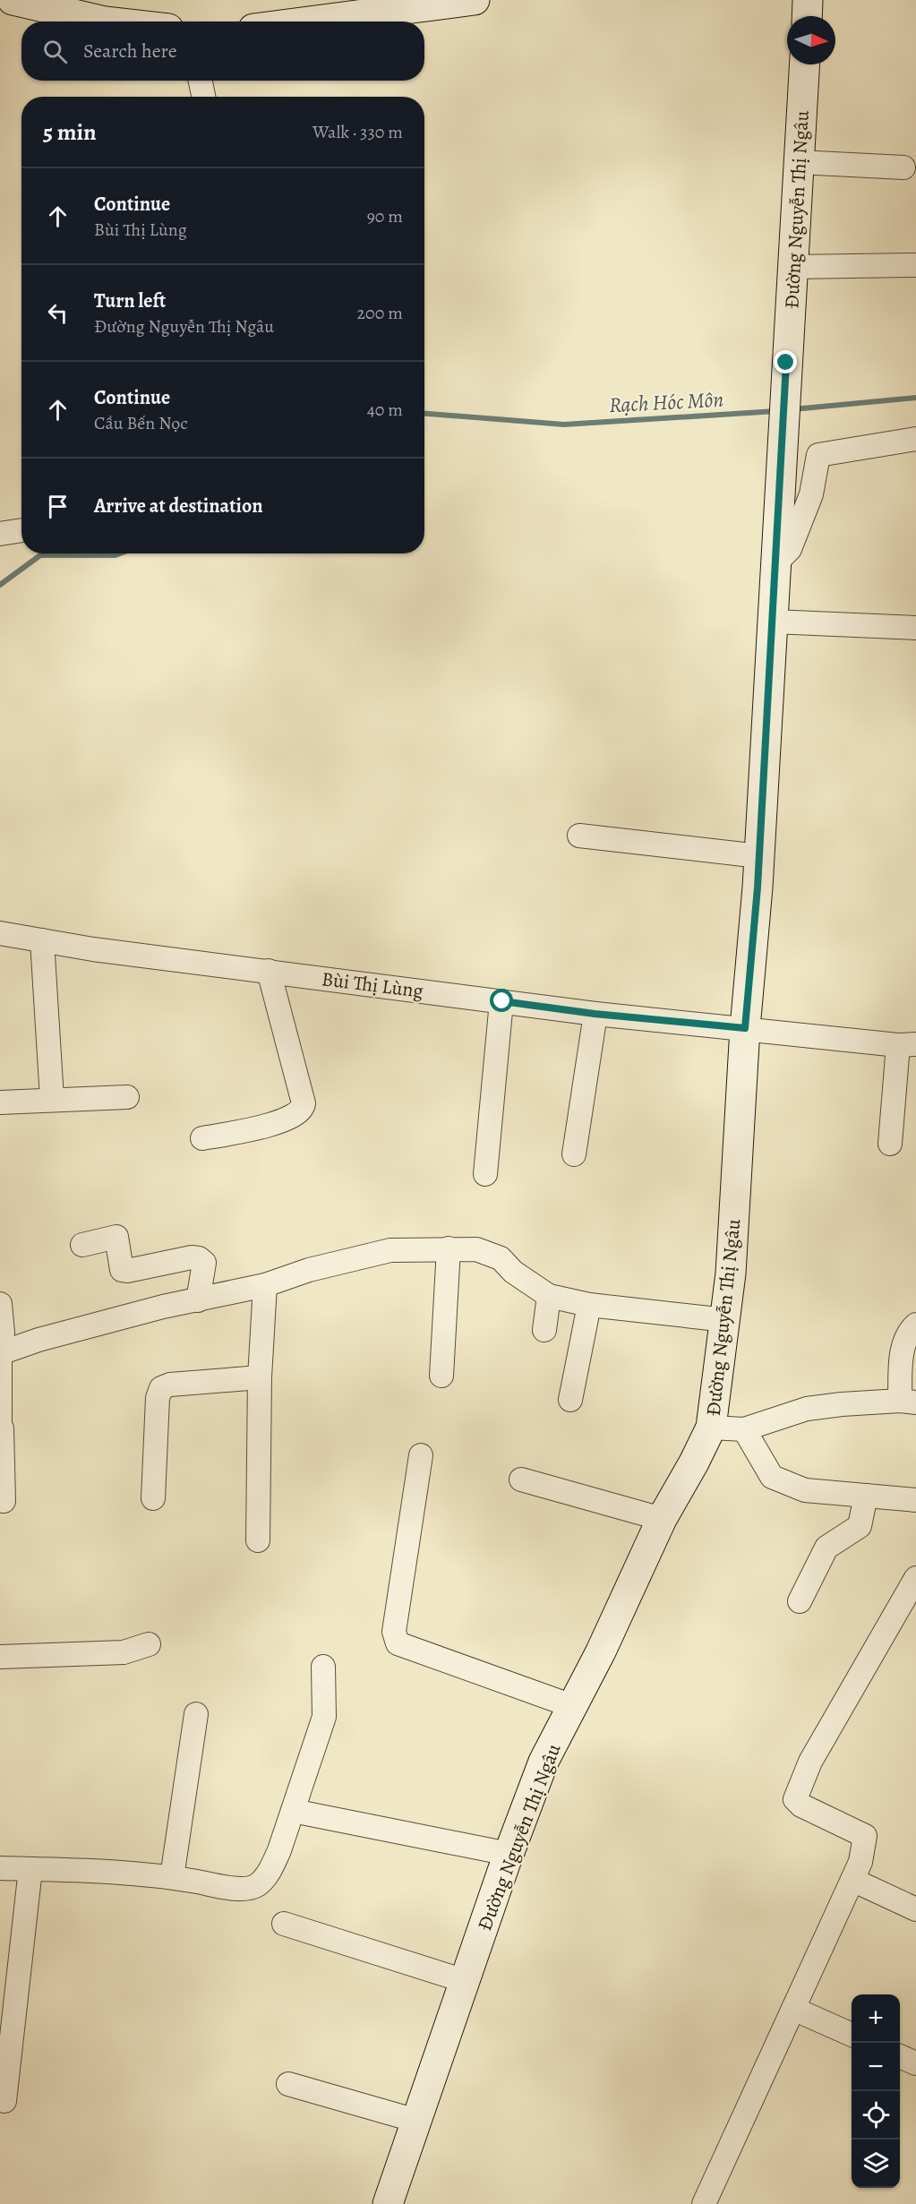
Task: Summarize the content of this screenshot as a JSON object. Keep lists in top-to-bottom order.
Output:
{
  "streets": {
    "main road": ["Đường Nguyễn Thị Ngâu"],
    "street": ["Bùi Thị Lùng"]
  },
  "crossings": [
    ["Đường Nguyễn Thị Ngâu", "Bùi Thị Lùng"]
  ],
  "water": ["Rạch Hóc Môn"],
  "north": "right",
  "page": {
    "search": "Search here",
    "heading": ["5 min", "Walk · 330 m"],
    "list": [
      ["Continue", "Bùi Thị Lùng", "90 m"],
      ["Turn left", "Đường Nguyễn Thị Ngâu", "200 m"],
      ["Continue", "Cầu Bến Nọc", "40 m"],
      "Arrive at destination"
    ],
    "map_buttons": ["+", "−"]
  }
}
